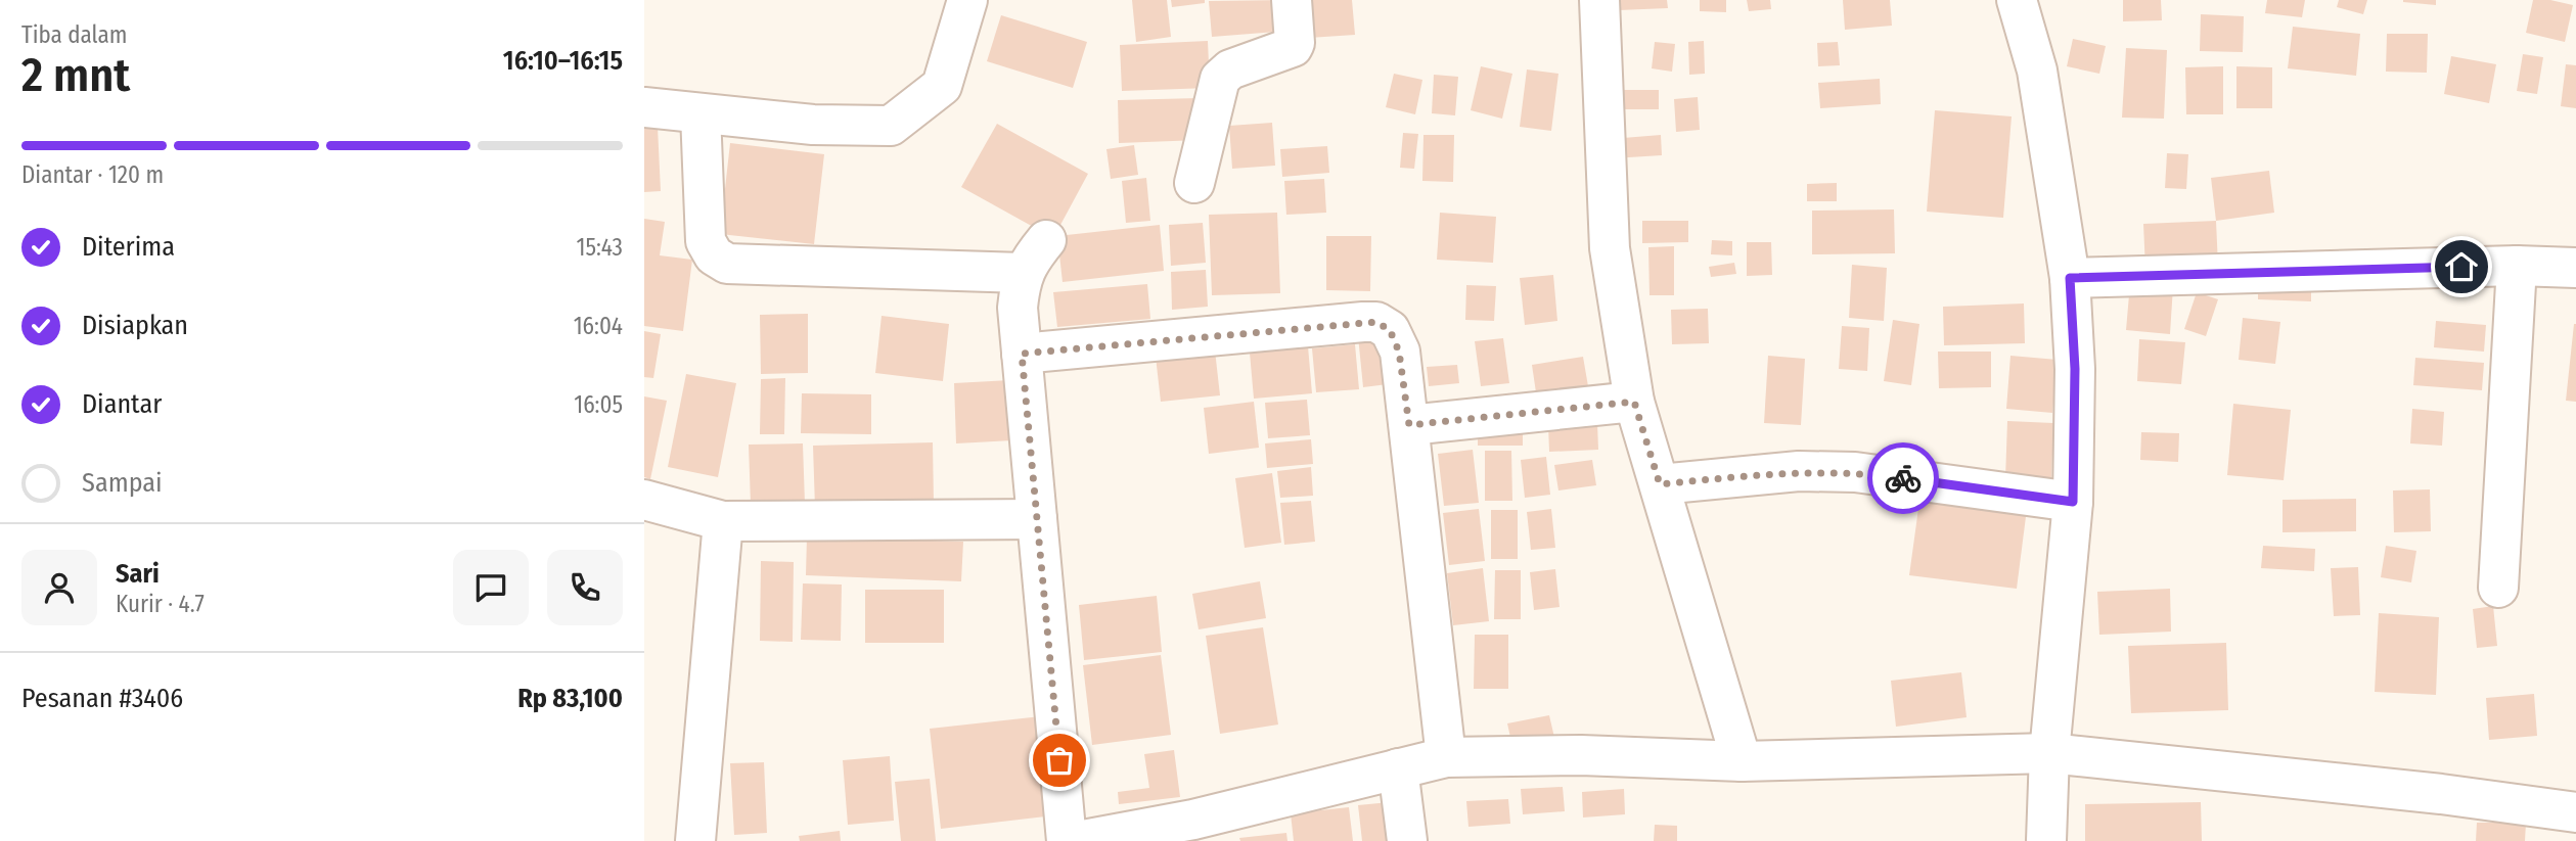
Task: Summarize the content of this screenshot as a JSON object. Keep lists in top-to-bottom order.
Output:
{
  "page": {
    "heading": ["2 mnt", "Tiba dalam", "16:10–16:15"],
    "panel": [
      "Sari",
      "Kurir · 4.7",
      "Pesanan #3406",
      "Rp 83,100"
    ],
    "bar": "Diantar · 120 m",
    "list": [
      ["Diterima", "15:43"],
      ["Disiapkan", "16:04"],
      ["Diantar", "16:05"],
      "Sampai"
    ]
  }
}
